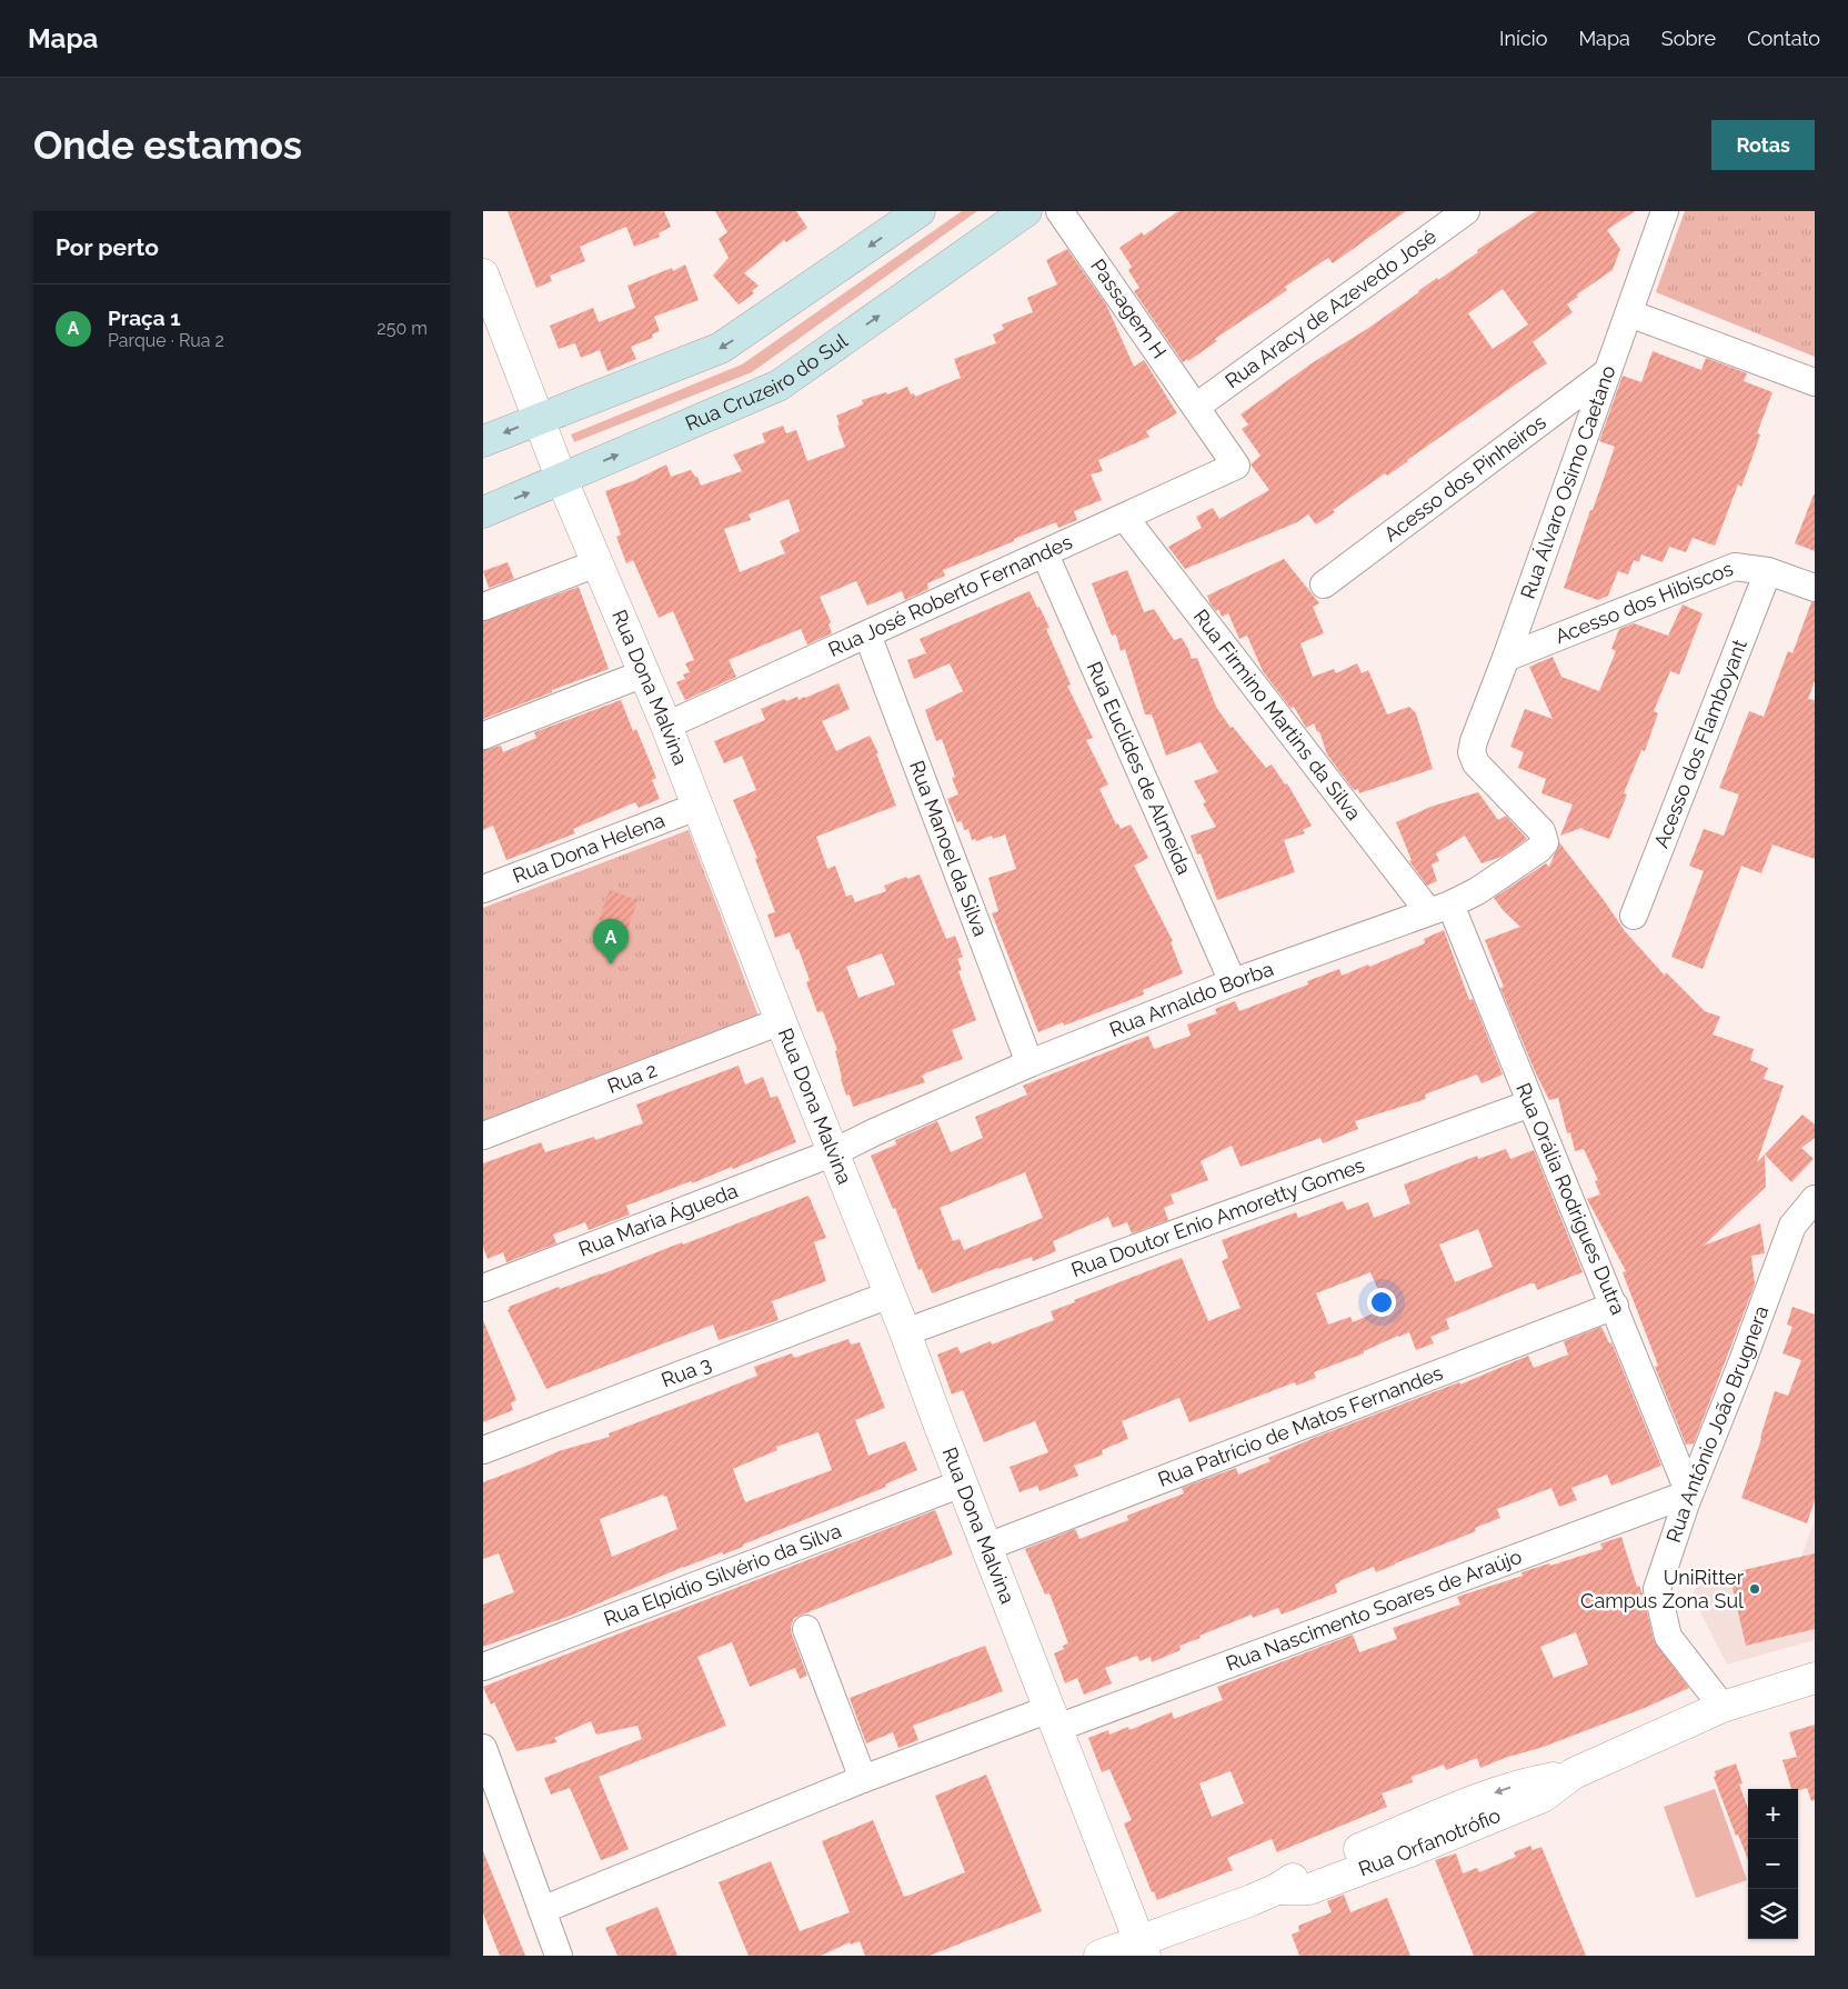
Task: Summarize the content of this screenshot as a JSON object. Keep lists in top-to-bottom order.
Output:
{
  "streets": {
    "main road": ["Rua Cruzeiro do Sul"],
    "street": [
      "Passagem H",
      "Rua Aracy de Azevedo José",
      "Acesso dos Pinheiros",
      "Rua Álvaro Osimo Caetano",
      "Rua José Roberto Fernandes",
      "Acesso dos Hibiscos",
      "Rua Dona Malvina",
      "Rua Firmino Martins da Silva",
      "Acesso dos Flamboyant",
      "Rua Euclides de Almeida",
      "Rua Dona Helena",
      "Rua Manoel da Silva",
      "Rua Arnaldo Borba",
      "Rua 2",
      "Rua Orália Rodrigues Dutra",
      "Rua Doutor Enio Amoretty Gomes",
      "Rua Maria Águeda",
      "Rua 3",
      "Rua Antônio João Brugnera",
      "Rua Patrício de Matos Fernandes",
      "Rua Elpídio Silvério da Silva",
      "Rua Nascimento Soares de Araújo",
      "Rua Orfanotrófio"
    ]
  },
  "crossings": [
    ["Passagem H", "Rua Aracy de Azevedo José"],
    ["Passagem H", "Rua José Roberto Fernandes"],
    ["Rua Cruzeiro do Sul", "Rua Dona Malvina"],
    ["Acesso dos Pinheiros", "Rua Álvaro Osimo Caetano"],
    ["Rua Álvaro Osimo Caetano", "Acesso dos Hibiscos"],
    ["Rua Álvaro Osimo Caetano", "Rua Arnaldo Borba"],
    ["Rua José Roberto Fernandes", "Rua Dona Malvina"],
    ["Rua José Roberto Fernandes", "Rua Firmino Martins da Silva"],
    ["Rua José Roberto Fernandes", "Rua Euclides de Almeida"],
    ["Rua José Roberto Fernandes", "Rua Manoel da Silva"],
    ["Acesso dos Hibiscos", "Acesso dos Flamboyant"],
    ["Rua Dona Malvina", "Rua Dona Helena"],
    ["Rua Dona Malvina", "Rua Arnaldo Borba"],
    ["Rua Dona Malvina", "Rua 2"],
    ["Rua Dona Malvina", "Rua Doutor Enio Amoretty Gomes"],
    ["Rua Dona Malvina", "Rua Maria Águeda"],
    ["Rua Dona Malvina", "Rua 3"],
    ["Rua Dona Malvina", "Rua Patrício de Matos Fernandes"],
    ["Rua Dona Malvina", "Rua Elpídio Silvério da Silva"],
    ["Rua Dona Malvina", "Rua Nascimento Soares de Araújo"],
    ["Rua Dona Malvina", "Rua Orfanotrófio"],
    ["Rua Firmino Martins da Silva", "Rua Arnaldo Borba"],
    ["Rua Firmino Martins da Silva", "Rua Orália Rodrigues Dutra"],
    ["Rua Euclides de Almeida", "Rua Arnaldo Borba"],
    ["Rua Manoel da Silva", "Rua Arnaldo Borba"],
    ["Rua Arnaldo Borba", "Rua Orália Rodrigues Dutra"],
    ["Rua Arnaldo Borba", "Rua Maria Águeda"],
    ["Rua Orália Rodrigues Dutra", "Rua Doutor Enio Amoretty Gomes"],
    ["Rua Orália Rodrigues Dutra", "Rua Antônio João Brugnera"],
    ["Rua Orália Rodrigues Dutra", "Rua Patrício de Matos Fernandes"],
    ["Rua Orália Rodrigues Dutra", "Rua Nascimento Soares de Araújo"],
    ["Rua Antônio João Brugnera", "Rua Nascimento Soares de Araújo"],
    ["Rua Antônio João Brugnera", "Rua Orfanotrófio"]
  ],
  "places": ["UniRitter Campus Zona Sul"],
  "page": {
    "header": "Mapa",
    "nav": [
      "Início",
      "Mapa",
      "Sobre",
      "Contato"
    ],
    "buttons": "Rotas",
    "title": "Onde estamos",
    "heading": "Por perto",
    "list": [
      {
        "mark": "A",
        "name": "Praça 1",
        "note": "Parque · Rua 2",
        "value": "250 m"
      }
    ],
    "pins": "A",
    "map_buttons": ["+", "−"]
  }
}
